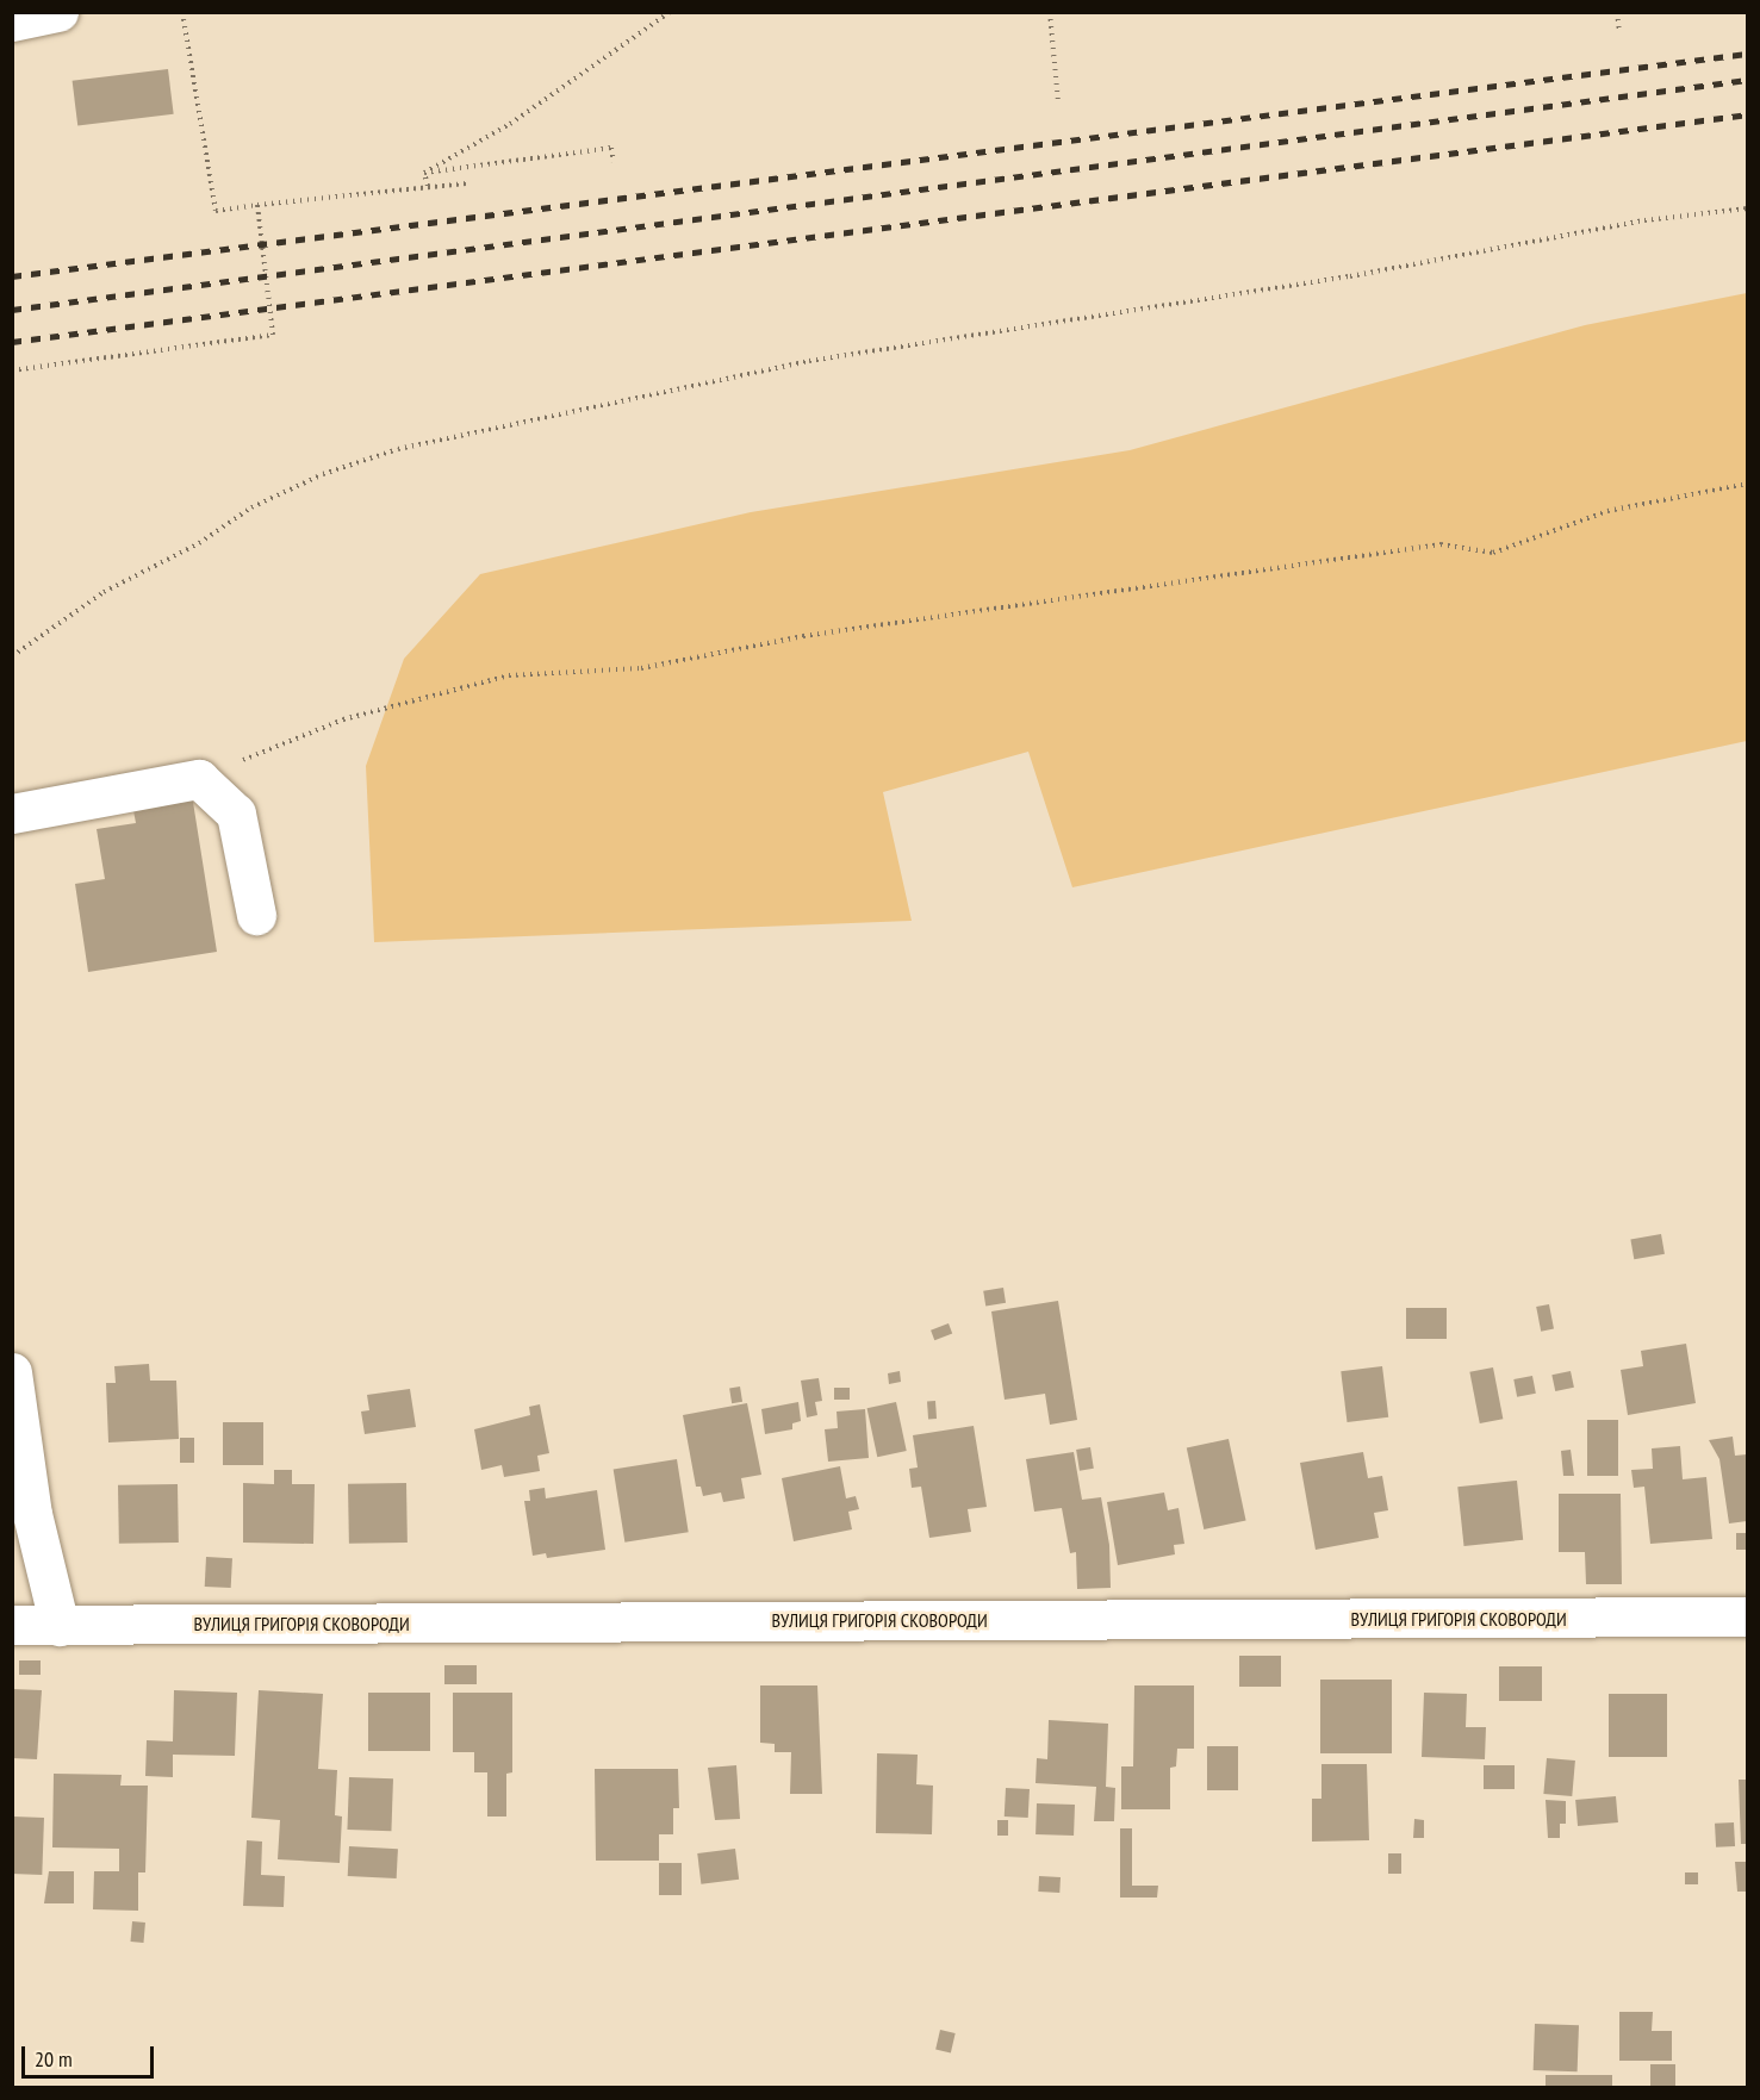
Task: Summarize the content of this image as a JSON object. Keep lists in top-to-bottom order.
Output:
{
  "streets": {
    "street": ["ВУЛИЦЯ ГРИГОРІЯ СКОВОРОДИ"]
  },
  "scale_bar": "20 m"
}
